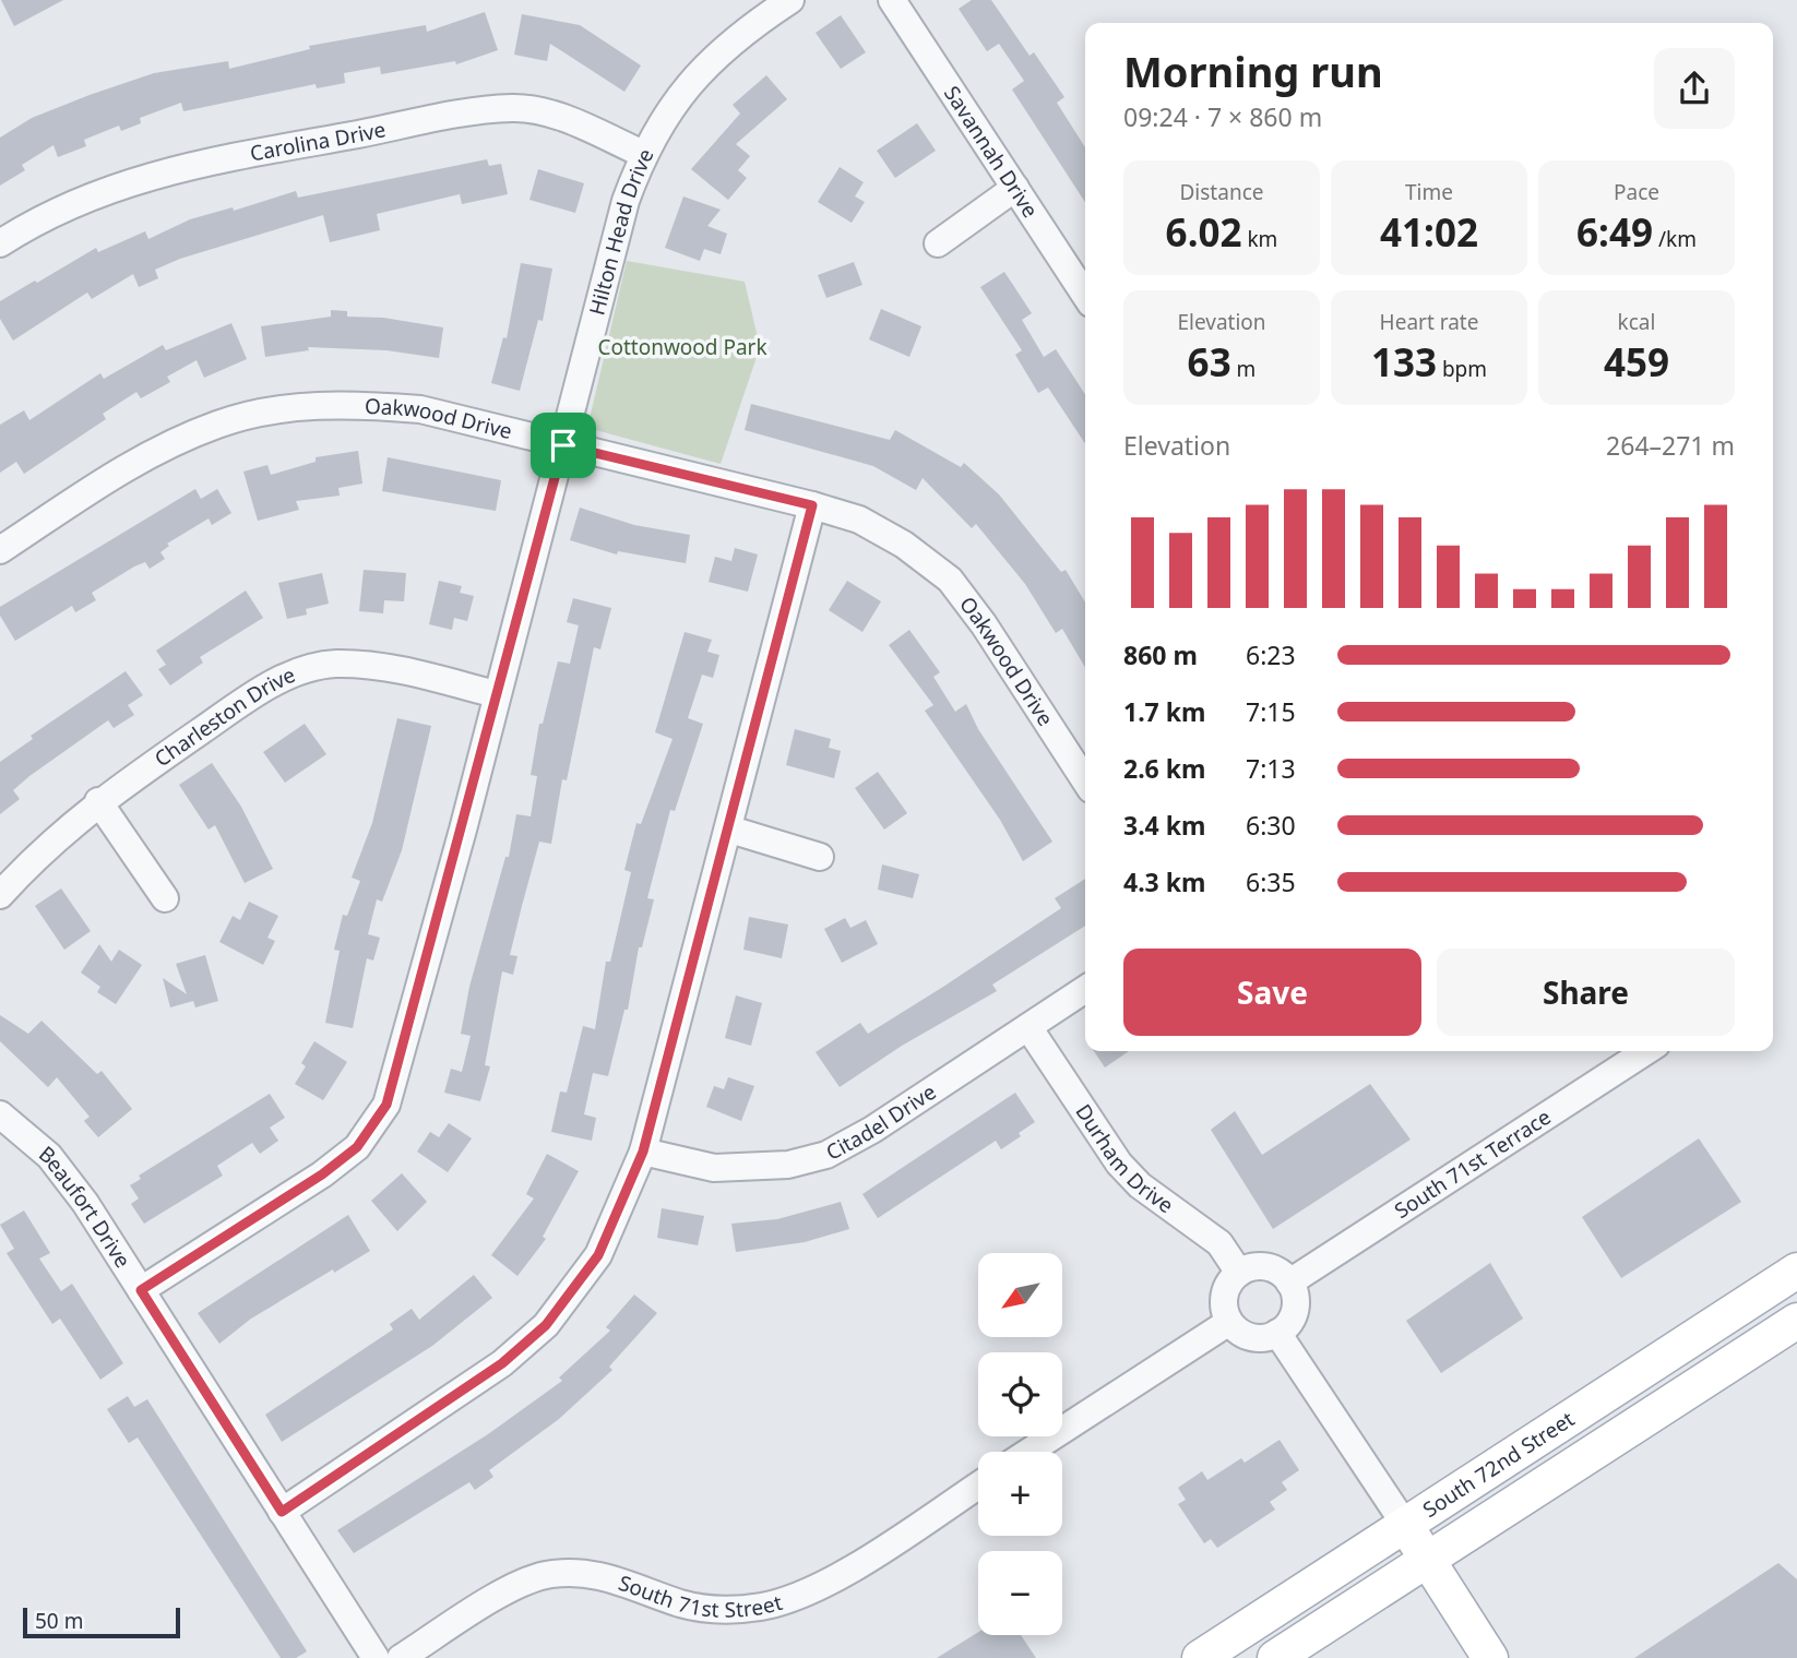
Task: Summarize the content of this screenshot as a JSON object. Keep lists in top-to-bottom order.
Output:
{
  "streets": {
    "main road": ["South 72nd Street"],
    "street": [
      "Carolina Drive",
      "Savannah Drive",
      "Hilton Head Drive",
      "Oakwood Drive",
      "Charleston Drive",
      "Citadel Drive",
      "Durham Drive",
      "South 71st Terrace",
      "Beaufort Drive",
      "South 71st Street"
    ]
  },
  "crossings": [
    ["Carolina Drive", "Hilton Head Drive"],
    ["Hilton Head Drive", "Oakwood Drive"],
    ["Hilton Head Drive", "Charleston Drive"],
    ["Hilton Head Drive", "Beaufort Drive"],
    ["Citadel Drive", "Durham Drive"],
    ["Durham Drive", "South 71st Terrace"]
  ],
  "parks": ["Cottonwood Park"],
  "scale_bar": "50 m",
  "north": "bottom left",
  "page": {
    "heading": ["Morning run", "09:24 · 7 × 860 m"],
    "stats": [
      ["Distance", "6.02 km"],
      ["Time", "41:02"],
      ["Pace", "6:49 /km"],
      ["Elevation", "63 m"],
      ["Heart rate", "133 bpm"],
      ["kcal", "459"]
    ],
    "chart": ["Elevation", "264–271 m"],
    "list": [
      {
        "name": "860 m",
        "note": "6:23"
      },
      {
        "name": "1.7 km",
        "note": "7:15"
      },
      {
        "name": "2.6 km",
        "note": "7:13"
      },
      {
        "name": "3.4 km",
        "note": "6:30"
      },
      {
        "name": "4.3 km",
        "note": "6:35"
      }
    ],
    "buttons": ["Save", "Share"],
    "map_buttons": ["+", "−"],
    "scale": "50 m"
  }
}
